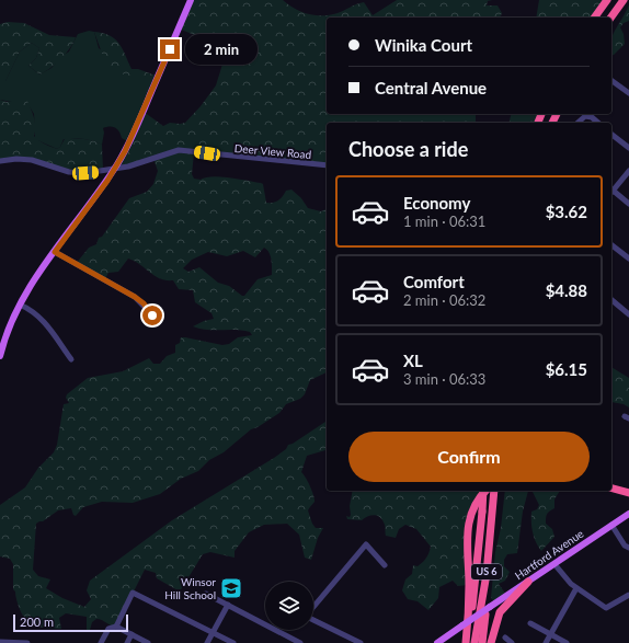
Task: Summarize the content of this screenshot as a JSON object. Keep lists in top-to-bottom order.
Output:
{
  "streets": {
    "highway": ["US 6"],
    "main road": ["Hartford Avenue"],
    "street": ["Deer View Road"]
  },
  "places": {
    "school or university": ["Winsor Hill School"]
  },
  "scale_bar": "200 m",
  "page": {
    "banner": ["Winika Court", "Central Avenue"],
    "bubble": "2 min",
    "heading": "Choose a ride",
    "list": [
      {
        "name": "Economy",
        "note": "1 min · 06:31",
        "value": "$3.62"
      },
      {
        "name": "Comfort",
        "note": "2 min · 06:32",
        "value": "$4.88"
      },
      {
        "name": "XL",
        "note": "3 min · 06:33",
        "value": "$6.15"
      }
    ],
    "buttons": "Confirm",
    "scale": "200 m"
  }
}
